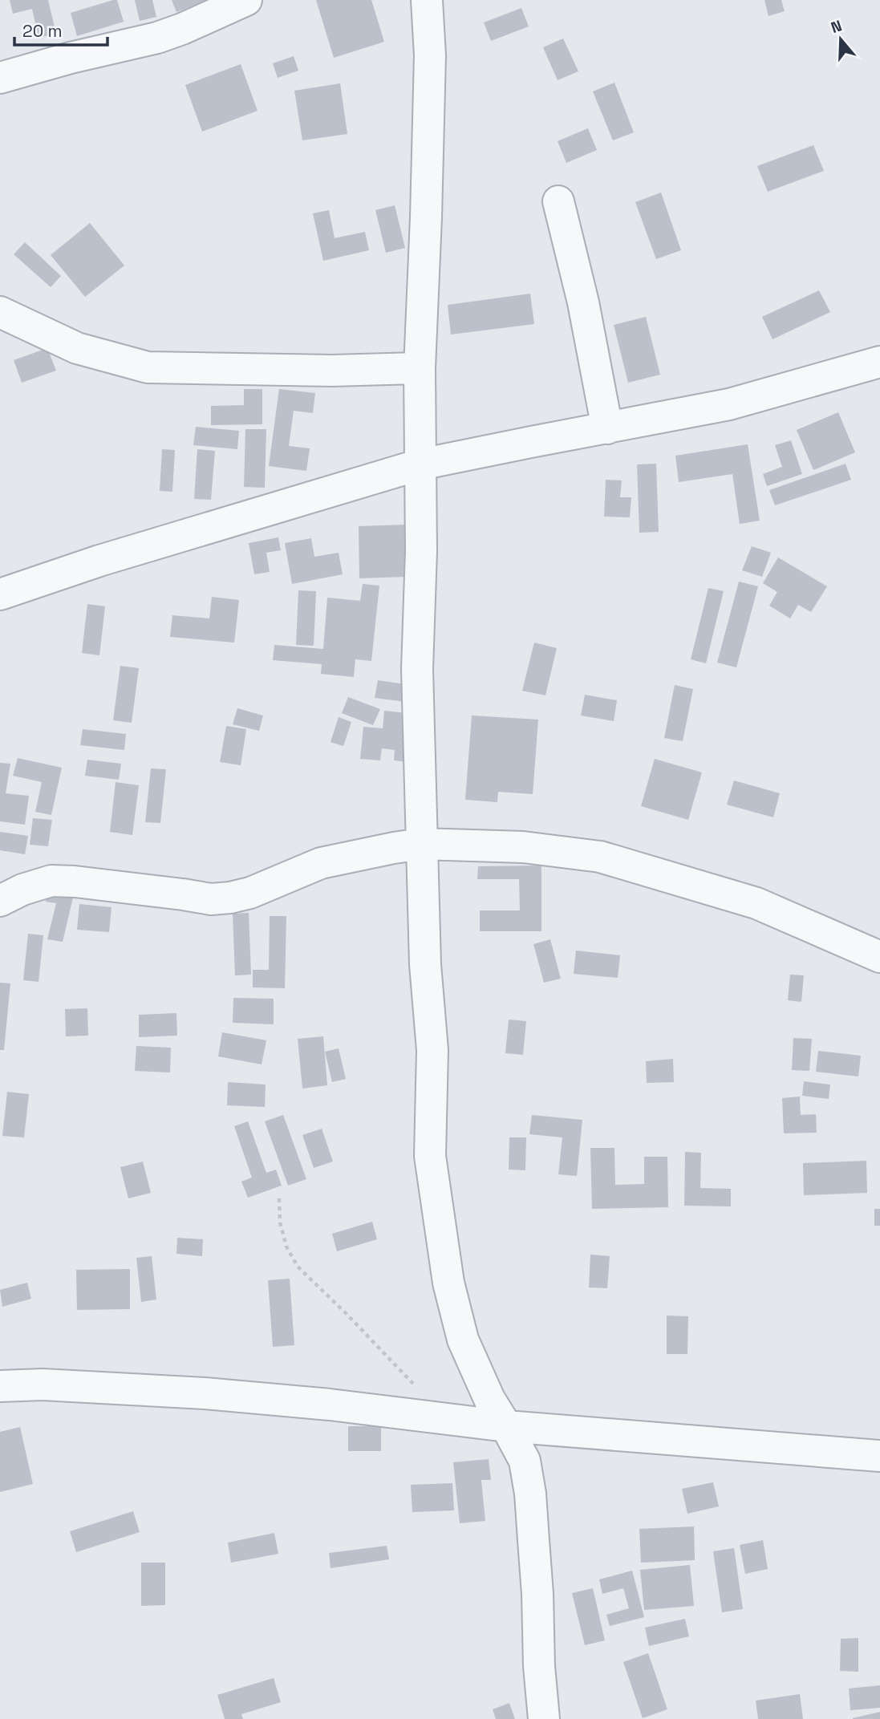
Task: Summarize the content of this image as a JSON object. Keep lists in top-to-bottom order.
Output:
{
  "scale_bar": "20 m",
  "north": "top"
}
